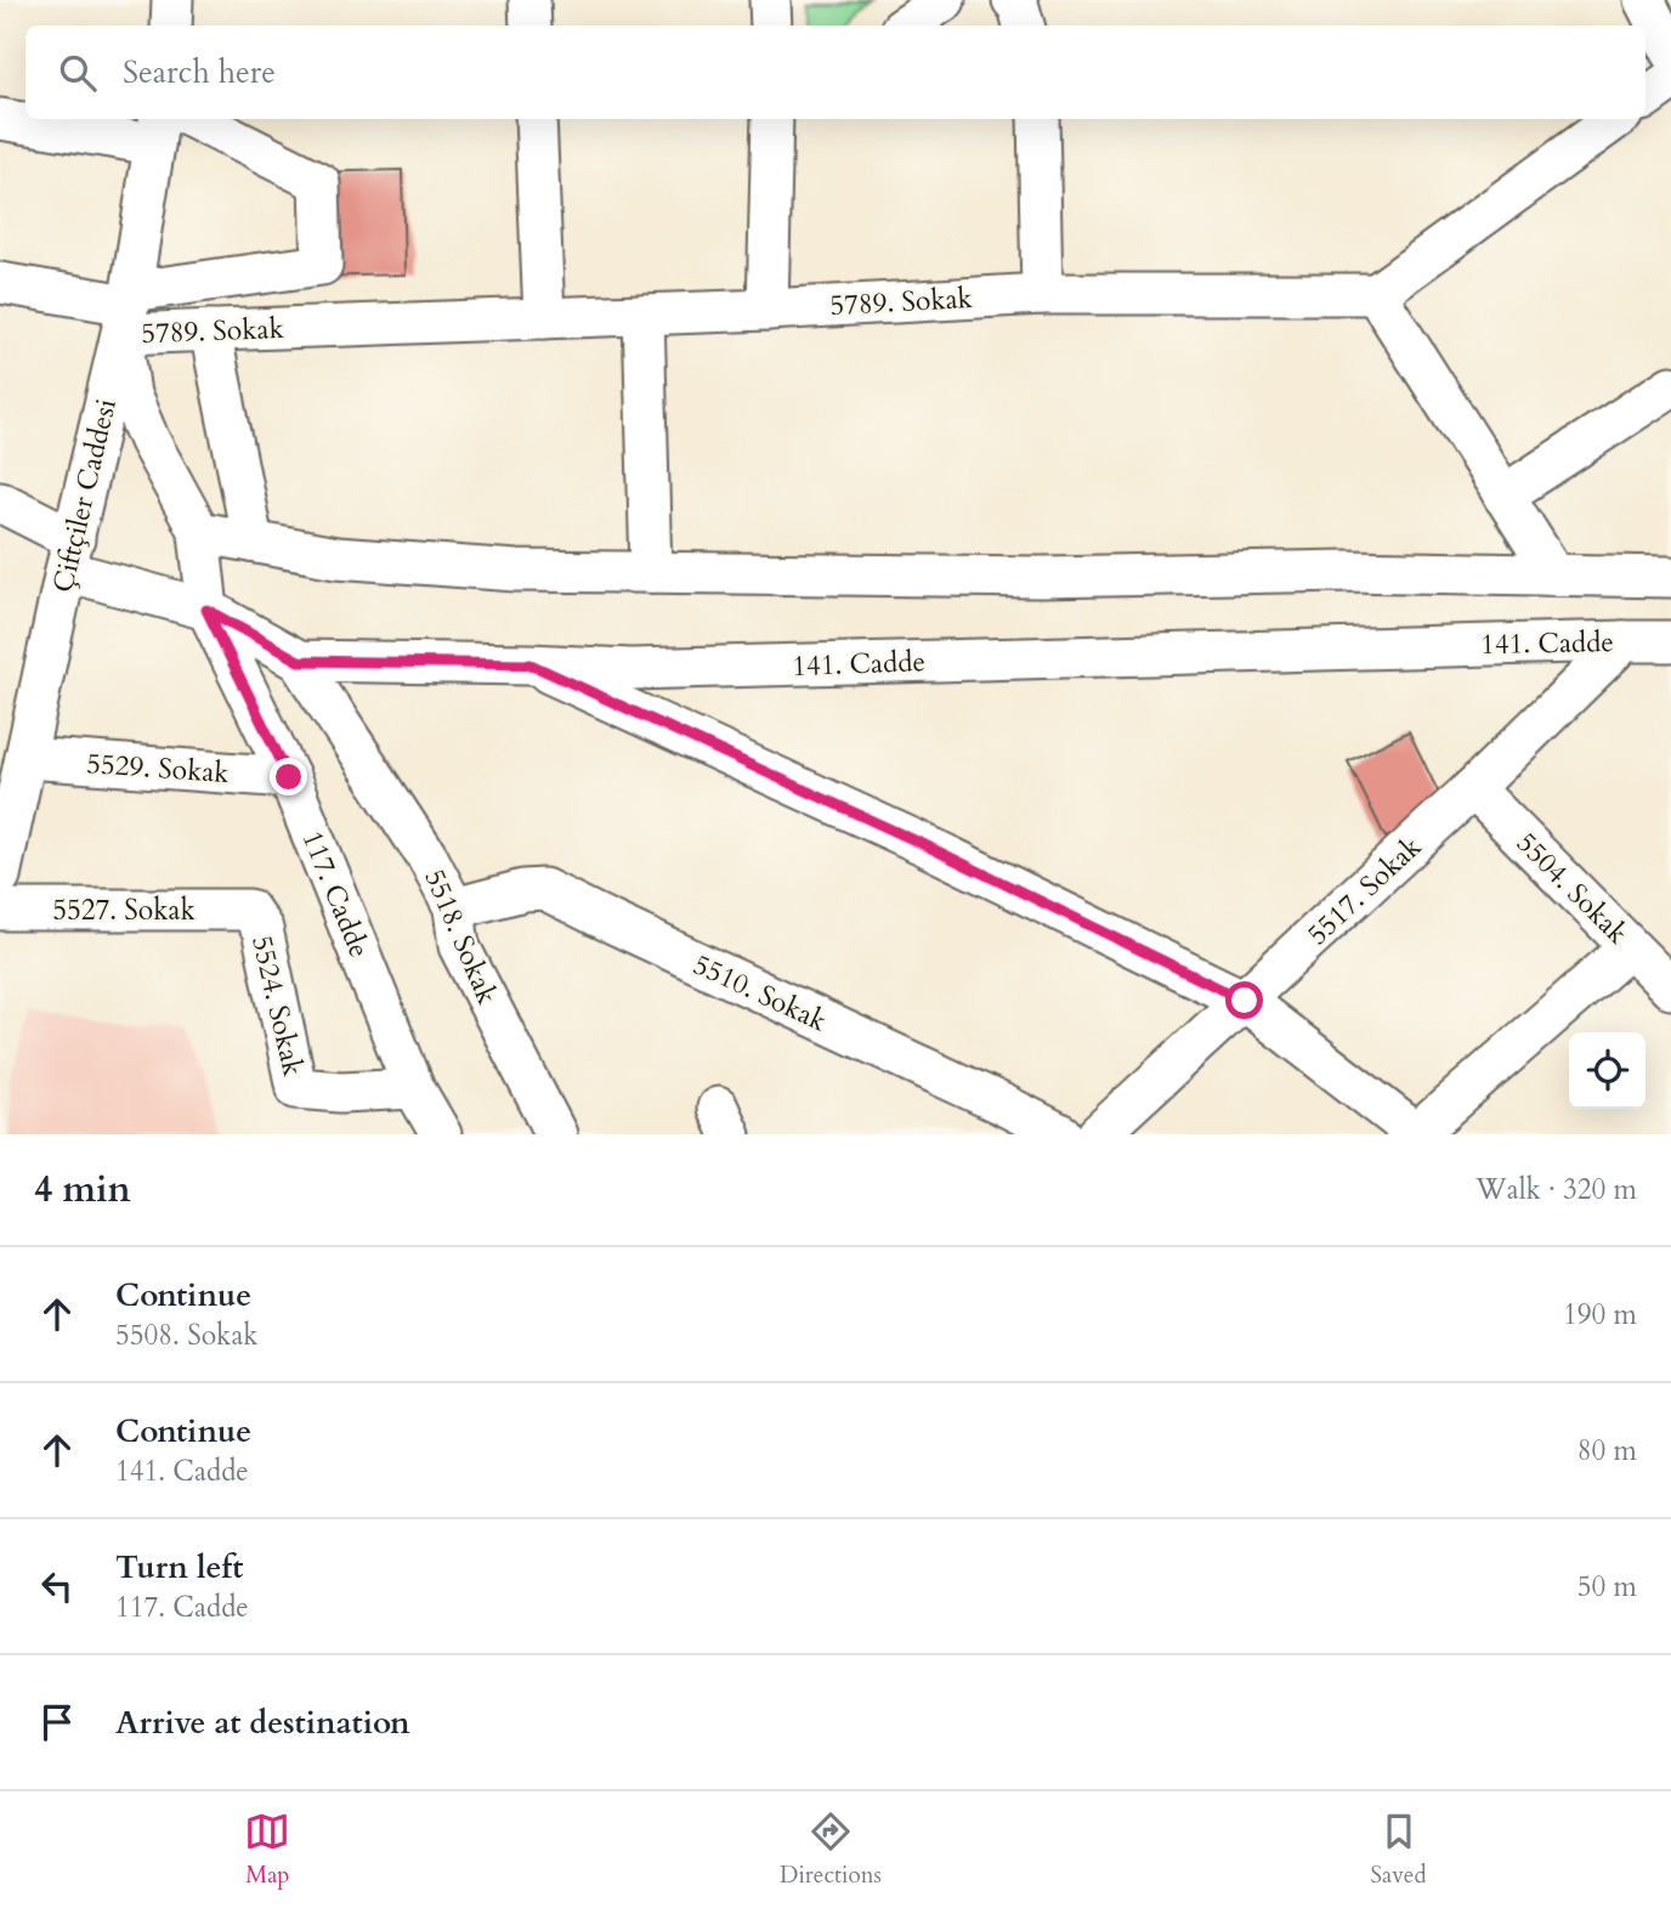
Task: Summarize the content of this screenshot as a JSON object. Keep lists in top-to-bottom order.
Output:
{
  "streets": {
    "street": [
      "5789. Sokak",
      "Çiftçiler Caddesi",
      "141. Cadde",
      "5529. Sokak",
      "5504. Sokak",
      "5517. Sokak",
      "117. Cadde",
      "5527. Sokak",
      "5518. Sokak",
      "5510. Sokak",
      "5524. Sokak"
    ]
  },
  "crossings": [
    ["5789. Sokak", "Çiftçiler Caddesi"],
    ["Çiftçiler Caddesi", "141. Cadde"],
    ["Çiftçiler Caddesi", "5529. Sokak"],
    ["141. Cadde", "5517. Sokak"],
    ["141. Cadde", "117. Cadde"],
    ["141. Cadde", "5518. Sokak"],
    ["5529. Sokak", "117. Cadde"],
    ["5504. Sokak", "5517. Sokak"],
    ["117. Cadde", "5524. Sokak"],
    ["5527. Sokak", "5524. Sokak"],
    ["5518. Sokak", "5510. Sokak"]
  ],
  "page": {
    "search": "Search here",
    "heading": ["4 min", "Walk · 320 m"],
    "list": [
      ["Continue", "5508. Sokak", "190 m"],
      ["Continue", "141. Cadde", "80 m"],
      ["Turn left", "117. Cadde", "50 m"],
      "Arrive at destination"
    ],
    "nav": ["Map", "Directions", "Saved"]
  }
}
